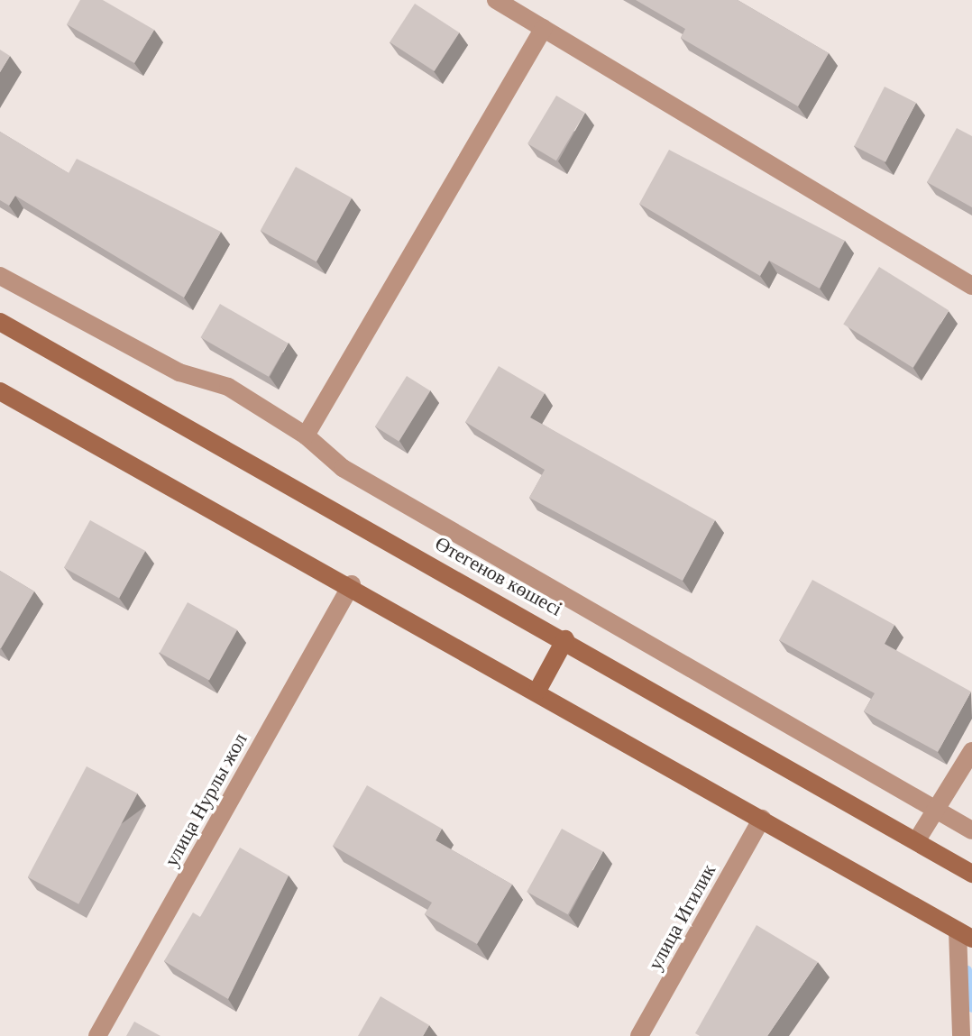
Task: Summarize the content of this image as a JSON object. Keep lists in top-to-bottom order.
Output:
{
  "streets": {
    "main road": ["Өтегенов көшесі"],
    "street": ["улица Нурлы жол", "улица Игилик"]
  }
}
